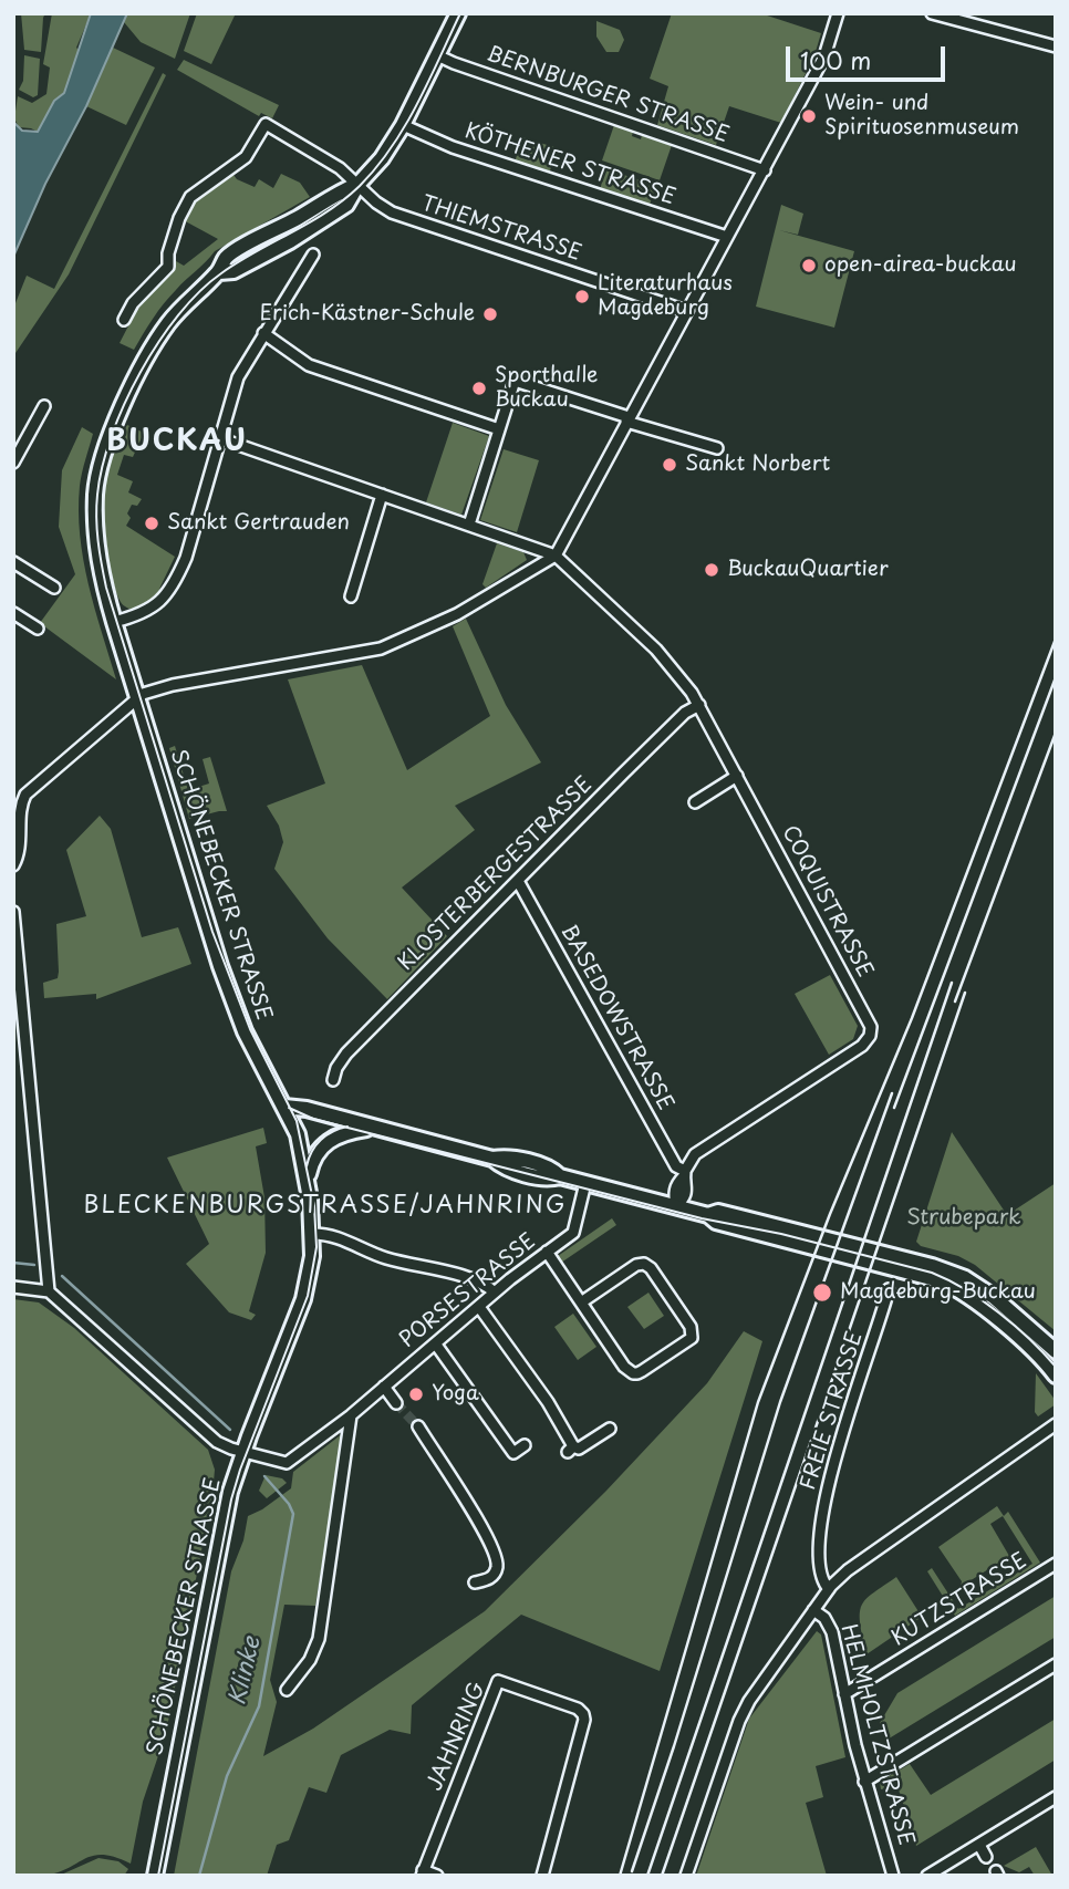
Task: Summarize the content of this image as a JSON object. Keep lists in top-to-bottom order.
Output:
{
  "streets": {
    "main road": ["SCHÖNEBECKER STRASSE"],
    "street": [
      "BERNBURGER STRASSE",
      "KÖTHENER STRASSE",
      "THIEMSTRASSE",
      "KLOSTERBERGESTRASSE",
      "COQUISTRASSE",
      "BASEDOWSTRASSE",
      "PORSESTRASSE",
      "FREIE STRASSE",
      "KUTZSTRASSE",
      "HELMHOLTZSTRASSE",
      "JAHNRING"
    ]
  },
  "crossings": [
    ["BERNBURGER STRASSE", "SCHÖNEBECKER STRASSE"],
    ["KÖTHENER STRASSE", "SCHÖNEBECKER STRASSE"],
    ["THIEMSTRASSE", "SCHÖNEBECKER STRASSE"],
    ["KLOSTERBERGESTRASSE", "COQUISTRASSE"],
    ["KLOSTERBERGESTRASSE", "BASEDOWSTRASSE"],
    ["SCHÖNEBECKER STRASSE", "PORSESTRASSE"],
    ["COQUISTRASSE", "BASEDOWSTRASSE"],
    ["KUTZSTRASSE", "HELMHOLTZSTRASSE"]
  ],
  "districts": ["BUCKAU", "BLECKENBURGSTRASSE/JAHNRING"],
  "water": ["Klinke"],
  "parks": ["Strubepark"],
  "places": [
    "Wein- und Spirituosenmuseum",
    "open-airea-buckau",
    "Literaturhaus Magdeburg",
    "Erich-Kästner-Schule",
    "Sporthalle Buckau",
    "Sankt Norbert",
    "Sankt Gertrauden",
    "BuckauQuartier",
    "Magdeburg-Buckau",
    "Yoga"
  ],
  "scale_bar": "100 m"
}
